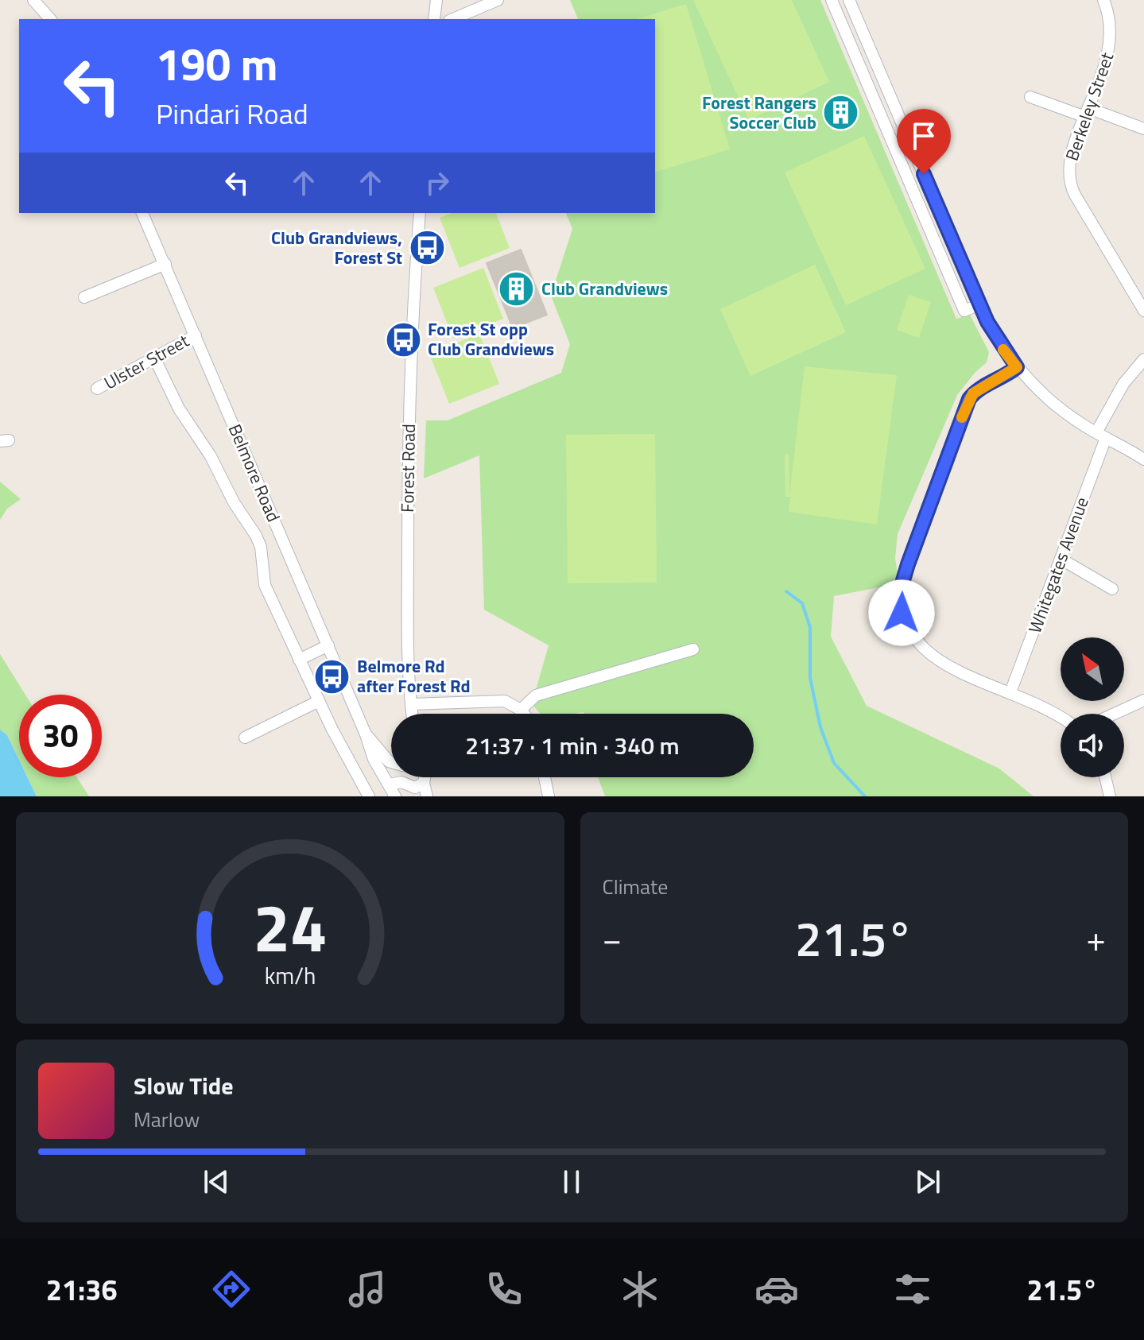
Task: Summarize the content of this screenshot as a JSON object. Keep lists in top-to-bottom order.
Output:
{
  "streets": {
    "street": [
      "Berkeley Street",
      "Ulster Street",
      "Forest Road",
      "Belmore Road",
      "Whitegates Avenue"
    ]
  },
  "crossings": [
    ["Ulster Street", "Belmore Road"]
  ],
  "places": {
    "building": ["Forest Rangers Soccer Club", "Club Grandviews"],
    "bus stop": ["Club Grandviews, Forest St", "Forest St opp Club Grandviews", "Belmore Rd after Forest Rd"]
  },
  "north": "top left",
  "page": {
    "turn": ["190 m", "Pindari Road"],
    "limit": "30",
    "trip": "21:37 · 1 min · 340 m",
    "tile": "Climate",
    "heat": ["−", "21.5°", "+"],
    "song": ["Slow Tide", "Marlow"],
    "tabs": ["21:36", "21.5°"],
    "gauge": ["24", "km/h"]
  }
}
